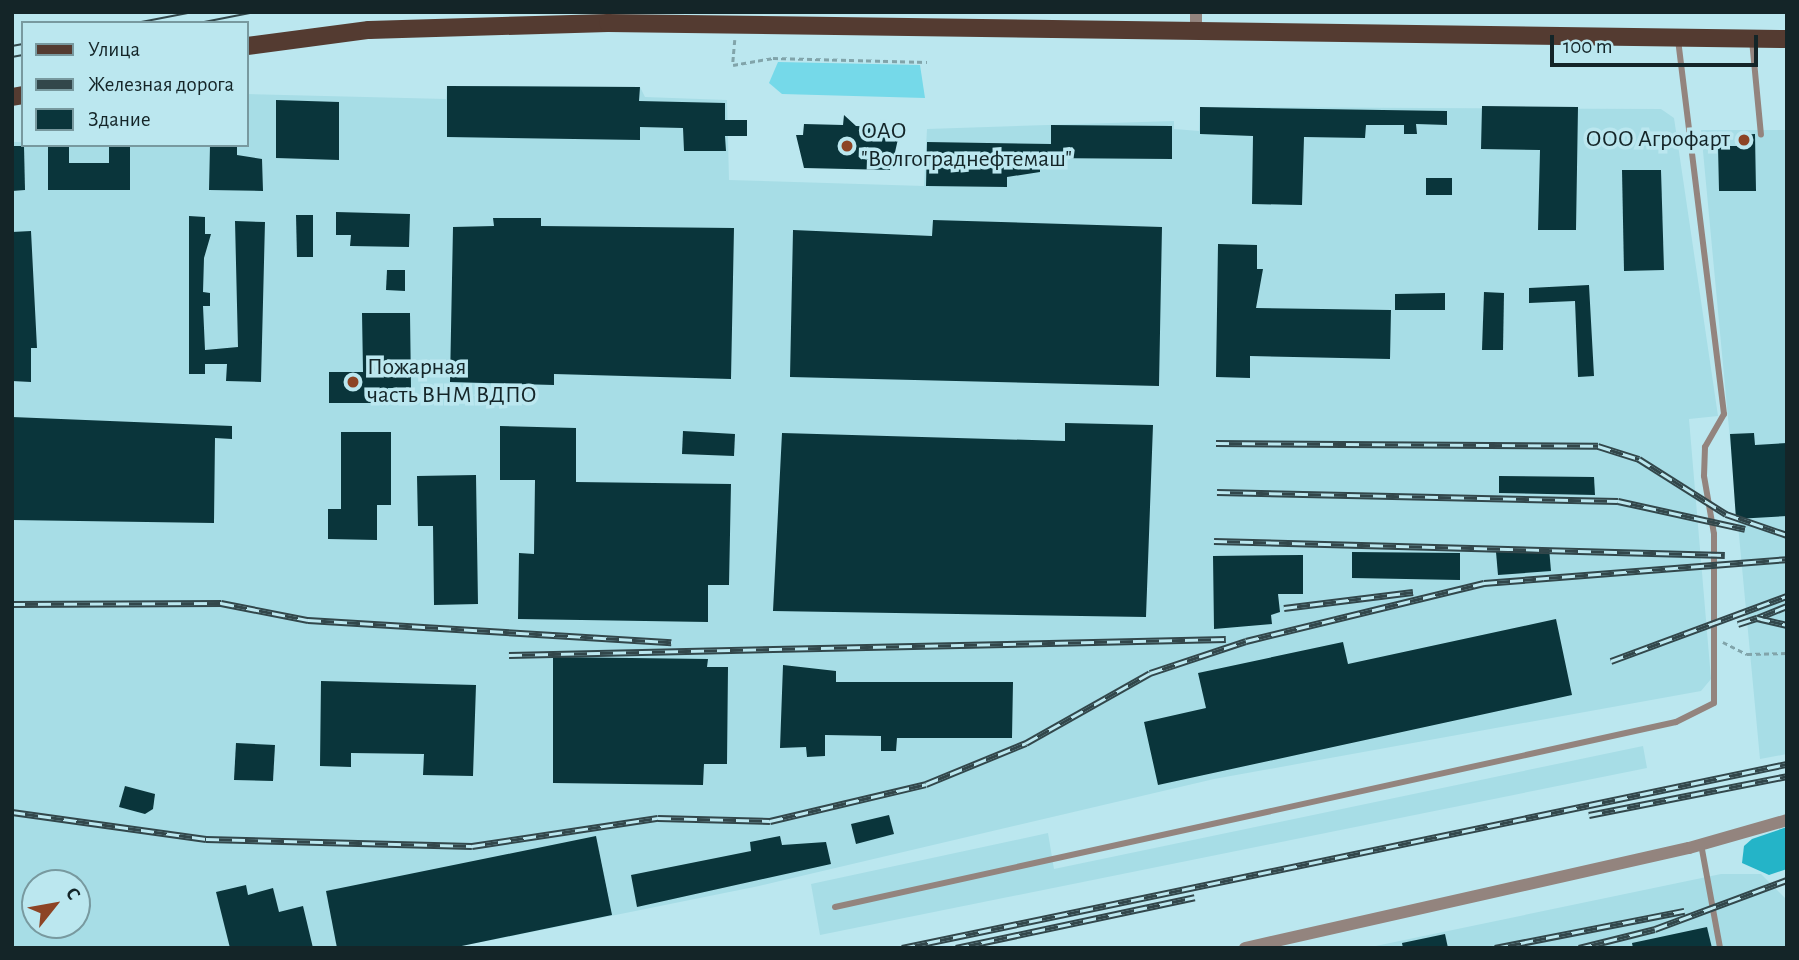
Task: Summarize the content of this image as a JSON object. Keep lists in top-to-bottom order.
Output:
{
  "places": ["ООО Агрофарт", "ОАО \"Волгограднефтемаш\"", "Пожарная часть ВНМ ВДПО"],
  "legend": ["Улица", "Железная дорога", "Здание"],
  "scale_bar": "100 m",
  "north": "top right"
}
